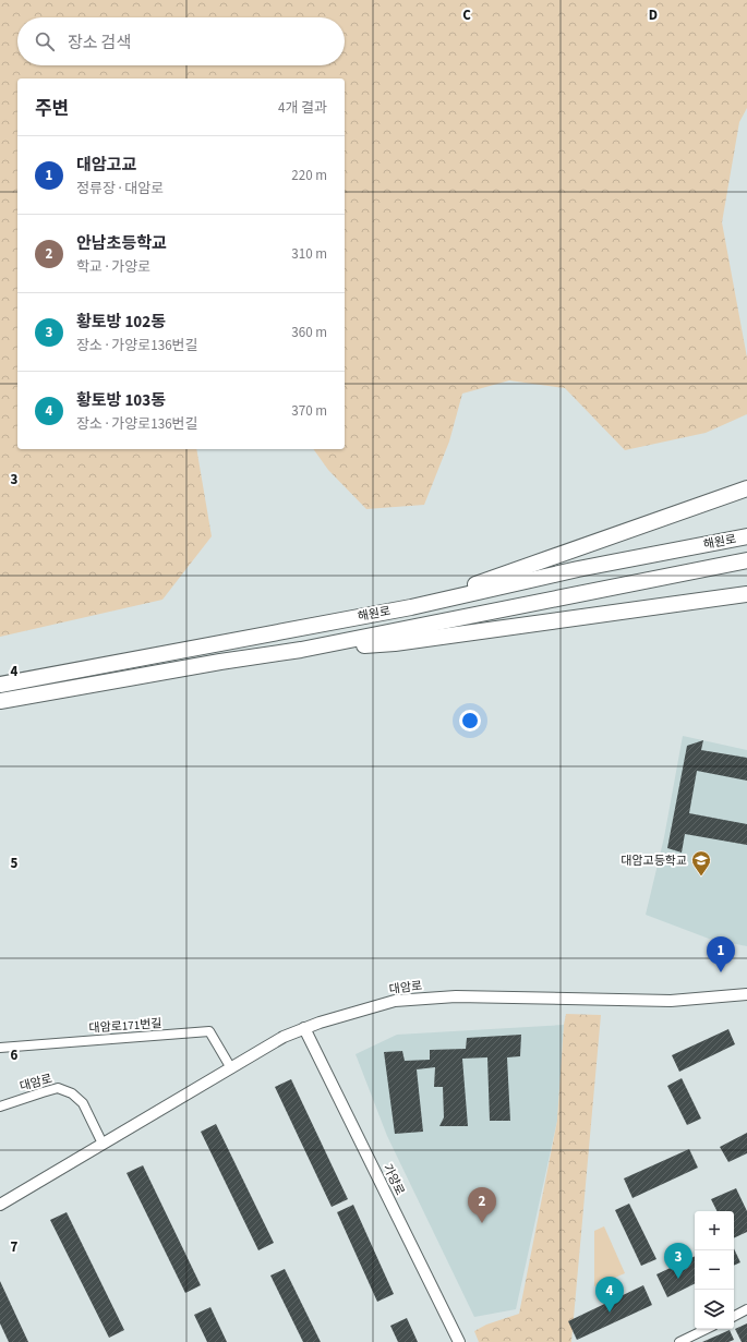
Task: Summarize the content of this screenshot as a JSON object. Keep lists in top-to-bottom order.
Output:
{
  "streets": {
    "highway": ["해원로"],
    "street": ["대암로", "대암로171번길", "가양로"]
  },
  "crossings": [
    ["대암로", "대암로171번길"],
    ["대암로", "가양로"]
  ],
  "places": {
    "school or university": ["대암고등학교"]
  },
  "page": {
    "search": "장소 검색",
    "heading": ["주변", "4개 결과"],
    "list": [
      {
        "mark": "1",
        "name": "대암고교",
        "note": "정류장 · 대암로",
        "value": "220 m"
      },
      {
        "mark": "2",
        "name": "안남초등학교",
        "note": "학교 · 가양로",
        "value": "310 m"
      },
      {
        "mark": "3",
        "name": "황토방 102동",
        "note": "장소 · 가양로136번길",
        "value": "360 m"
      },
      {
        "mark": "4",
        "name": "황토방 103동",
        "note": "장소 · 가양로136번길",
        "value": "370 m"
      }
    ],
    "pins": [
      "1",
      "2",
      "3",
      "4"
    ],
    "map_buttons": ["+", "−"]
  },
  "grid": {
    "columns": ["C", "D"],
    "rows": [
      "3",
      "4",
      "5",
      "6",
      "7"
    ]
  }
}
